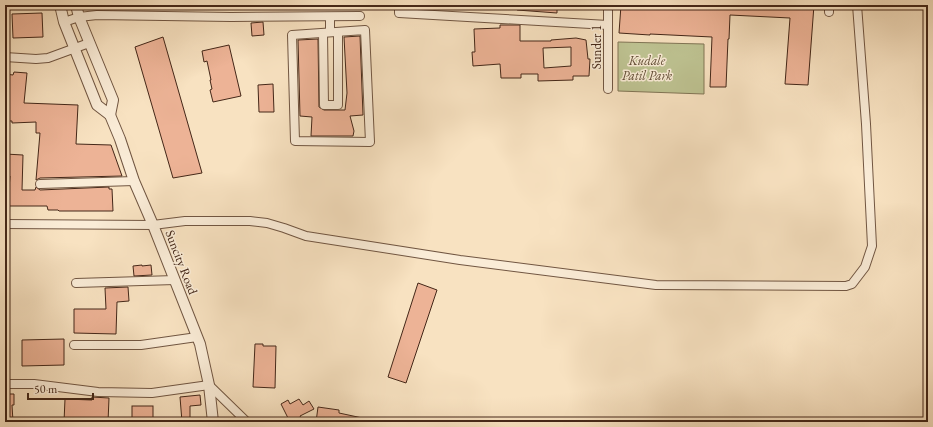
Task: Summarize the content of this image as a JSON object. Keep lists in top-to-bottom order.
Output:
{
  "streets": {
    "street": ["Sunder 1", "Suncity Road"]
  },
  "parks": ["Kudale Patil Park"],
  "scale_bar": "50 m"
}
